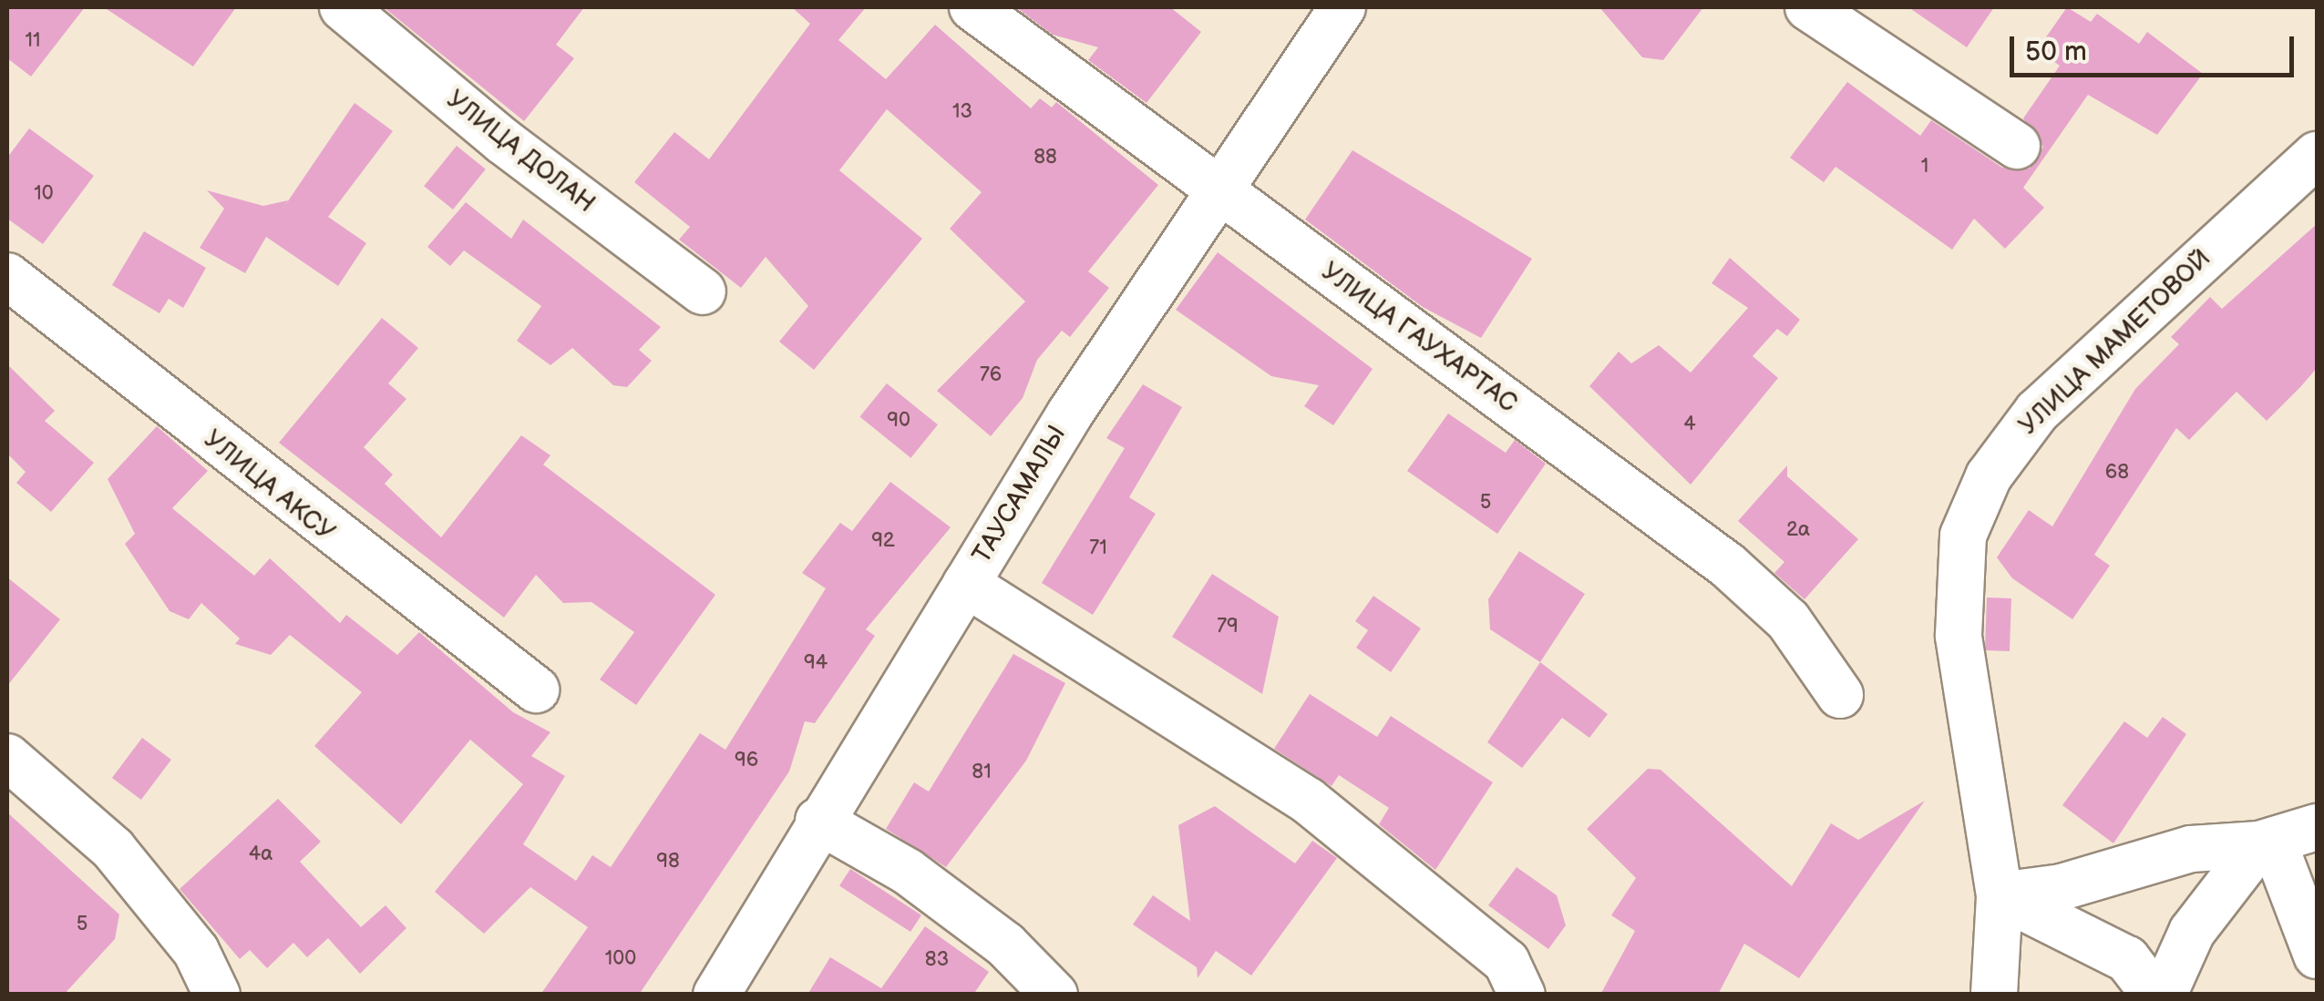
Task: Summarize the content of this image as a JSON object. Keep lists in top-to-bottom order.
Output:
{
  "streets": {
    "street": [
      "УЛИЦА ДОЛАН",
      "УЛИЦА ГАУХАРТАС",
      "УЛИЦА МАМЕТОВОЙ",
      "УЛИЦА АКСУ",
      "ТАУСАМАЛЫ"
    ]
  },
  "crossings": [
    ["УЛИЦА ГАУХАРТАС", "ТАУСАМАЛЫ"]
  ],
  "house_numbers": [
    "11",
    "13",
    "88",
    "1",
    "10",
    "76",
    "90",
    "4",
    "68",
    "5",
    "2а",
    "92",
    "71",
    "79",
    "94",
    "96",
    "81",
    "4а",
    "98",
    "5",
    "100",
    "83"
  ],
  "scale_bar": "50 m"
}
